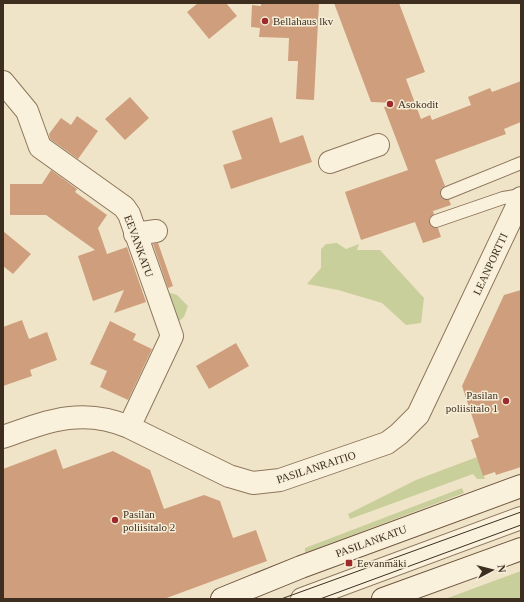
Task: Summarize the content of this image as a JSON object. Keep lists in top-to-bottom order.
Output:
{
  "streets": {
    "street": [
      "EEVANKATU",
      "LEANPORTTI",
      "PASILANRAITIO",
      "PASILANKATU"
    ]
  },
  "crossings": [
    ["EEVANKATU", "PASILANRAITIO"],
    ["LEANPORTTI", "PASILANRAITIO"]
  ],
  "places": {
    "other": [
      "Bellahaus lkv",
      "Asokodit",
      "Pasilan poliisitalo 1",
      "Pasilan poliisitalo 2"
    ],
    "transit": ["Eevanmäki"]
  },
  "north": "right"
}
